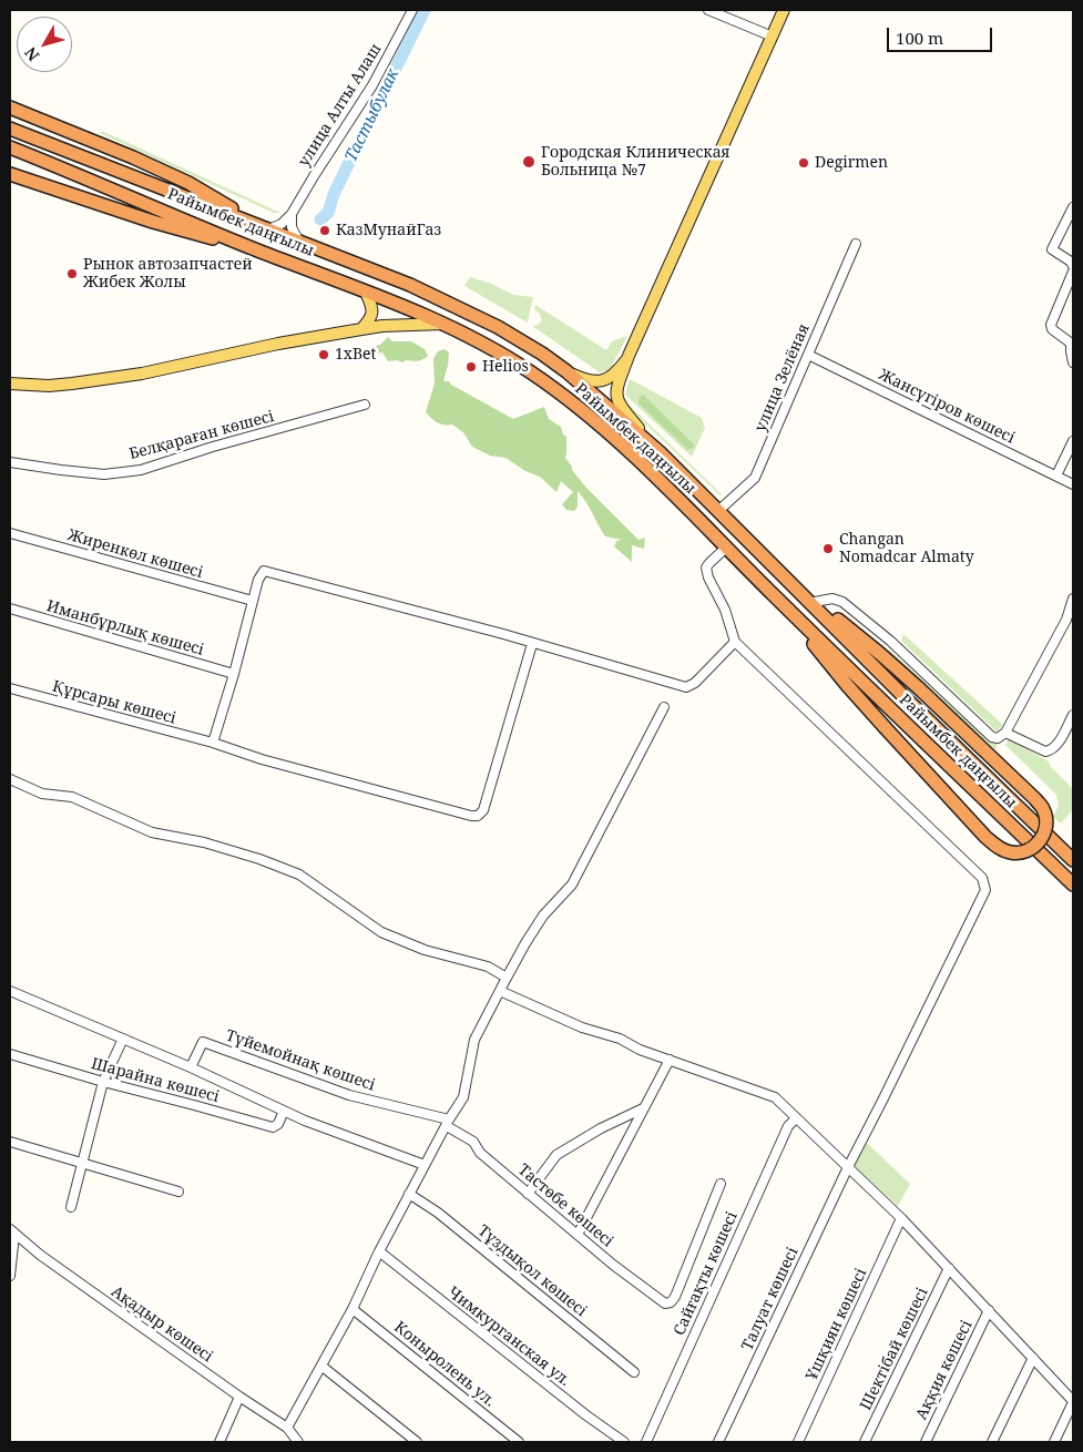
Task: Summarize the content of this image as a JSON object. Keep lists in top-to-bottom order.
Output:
{
  "streets": {
    "highway": ["Райымбек даңғылы"],
    "street": [
      "улица Алты Алаш",
      "улица Зелёная",
      "Жансүгіров көшесі",
      "Белқараған көшесі",
      "Жиренкөл көшесі",
      "Иманбұрлық көшесі",
      "Құрсары көшесі",
      "Түйемойнақ көшесі",
      "Шарайна көшесі",
      "Тастөбе көшесі",
      "Тұздықол көшесі",
      "Сайғақты көшесі",
      "Талуат көшесі",
      "Ақадыр көшесі",
      "Ұшқиян көшесі",
      "Чимкурганская ул.",
      "Шектібай көшесі",
      "Коныролень ул.",
      "Аққия көшесі"
    ]
  },
  "crossings": [
    ["Райымбек даңғылы", "улица Зелёная"],
    ["улица Зелёная", "Жансүгіров көшесі"],
    ["Түйемойнақ көшесі", "Тастөбе көшесі"]
  ],
  "water": ["Тастыбулак"],
  "places": [
    "Городская Клиническая Больница №7",
    "Degirmen",
    "КазМунайГаз",
    "Рынок автозапчастей Жибек Жолы",
    "1xBet",
    "Helios",
    "Changan Nomadcar Almaty"
  ],
  "scale_bar": "100 m",
  "north": "bottom left"
}
